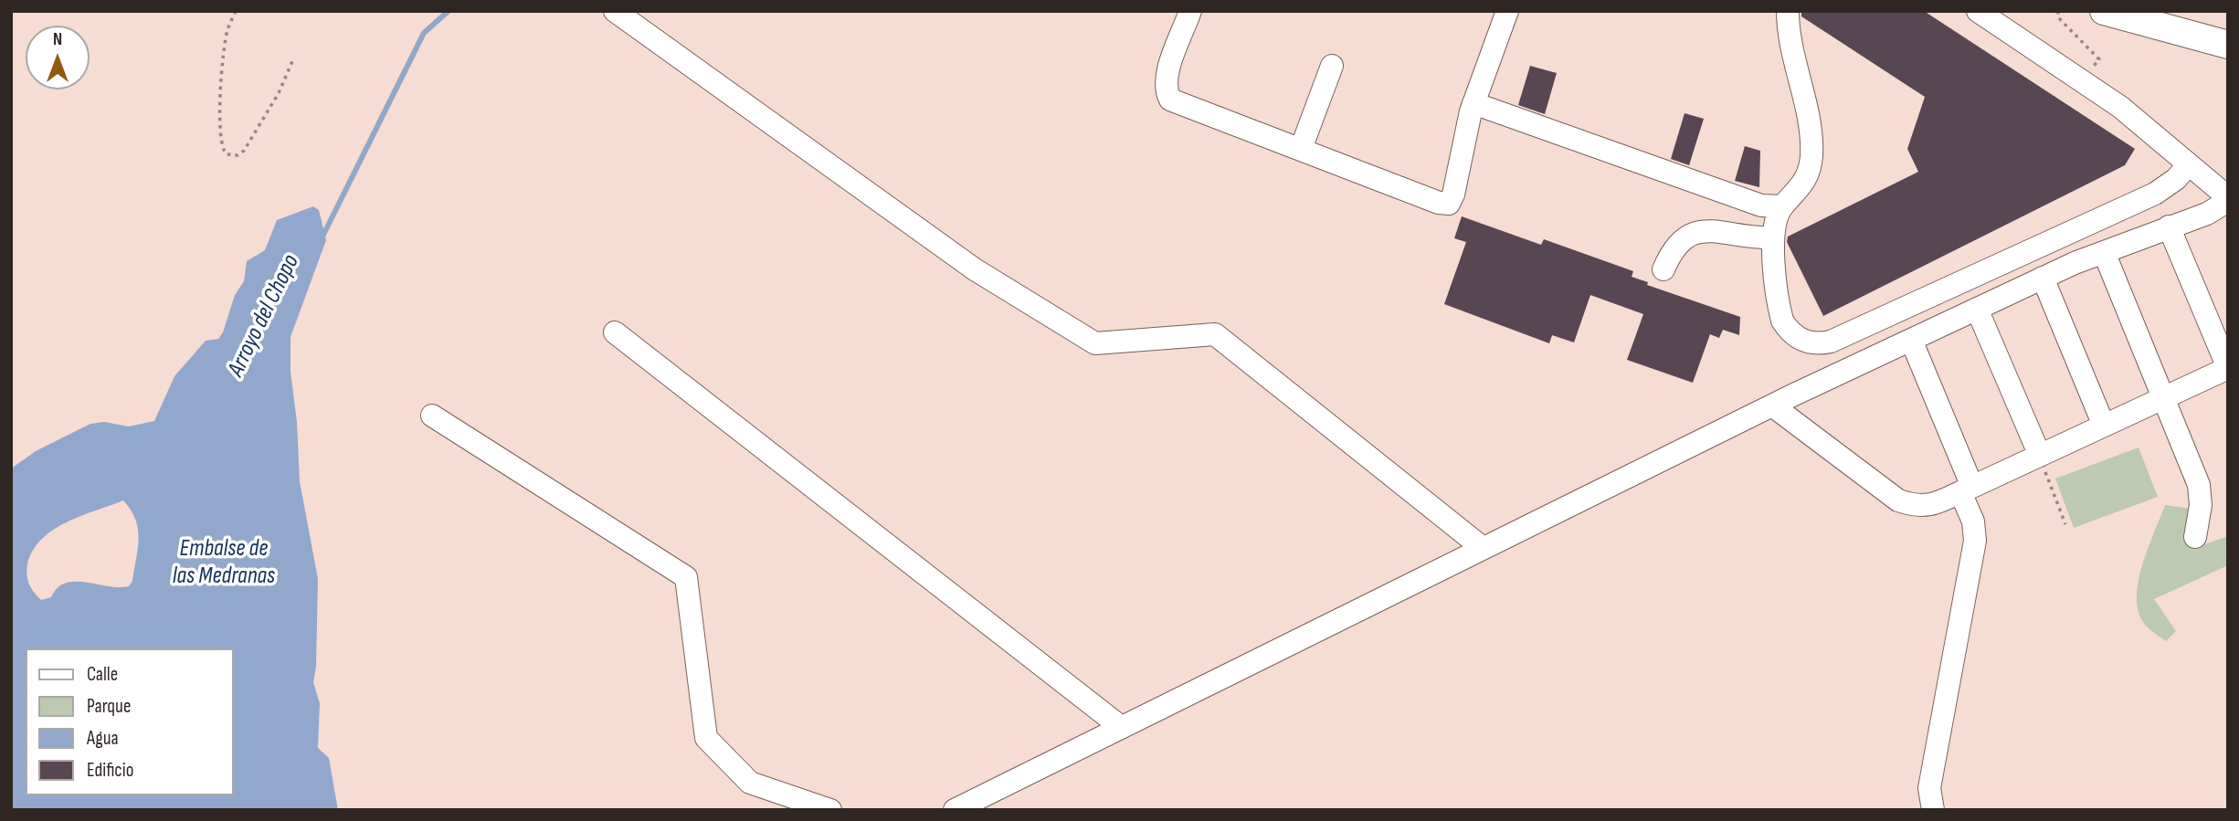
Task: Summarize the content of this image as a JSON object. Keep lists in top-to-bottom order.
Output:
{
  "water": ["Arroyo del Chopo", "Embalse de las Medranas"],
  "legend": [
    "Calle",
    "Parque",
    "Agua",
    "Edificio"
  ],
  "north": "top"
}
